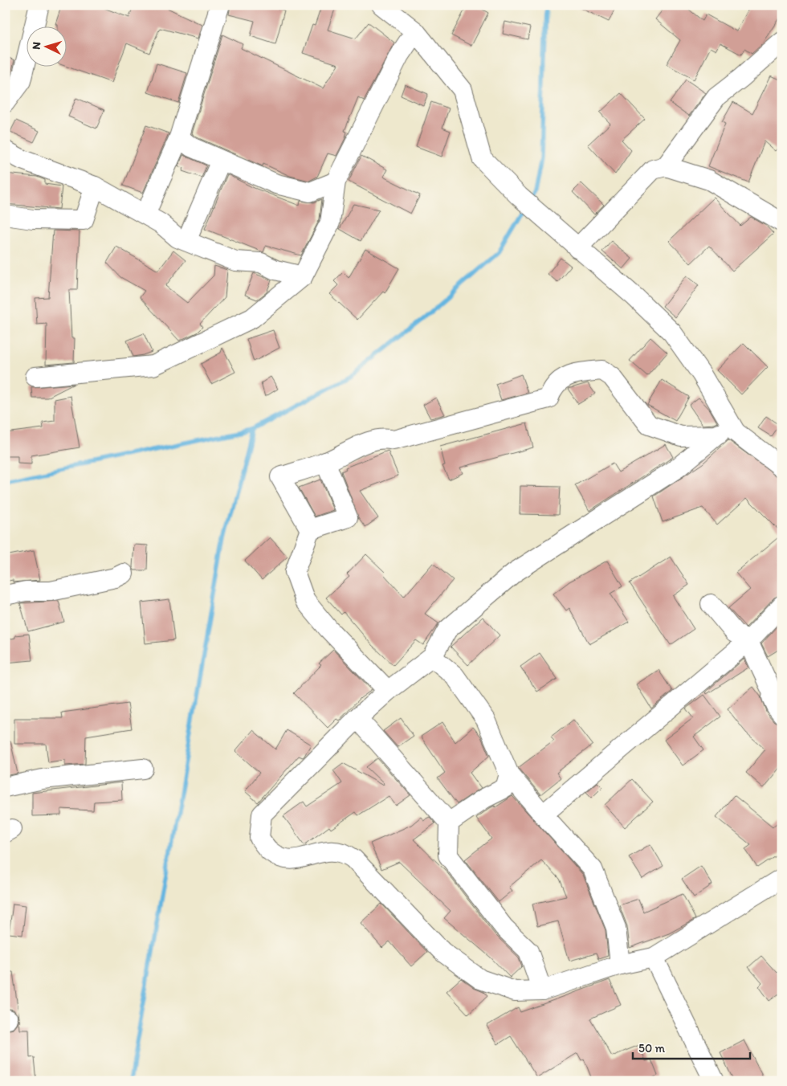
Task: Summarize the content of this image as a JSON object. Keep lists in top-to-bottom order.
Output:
{
  "scale_bar": "50 m",
  "north": "left"
}
